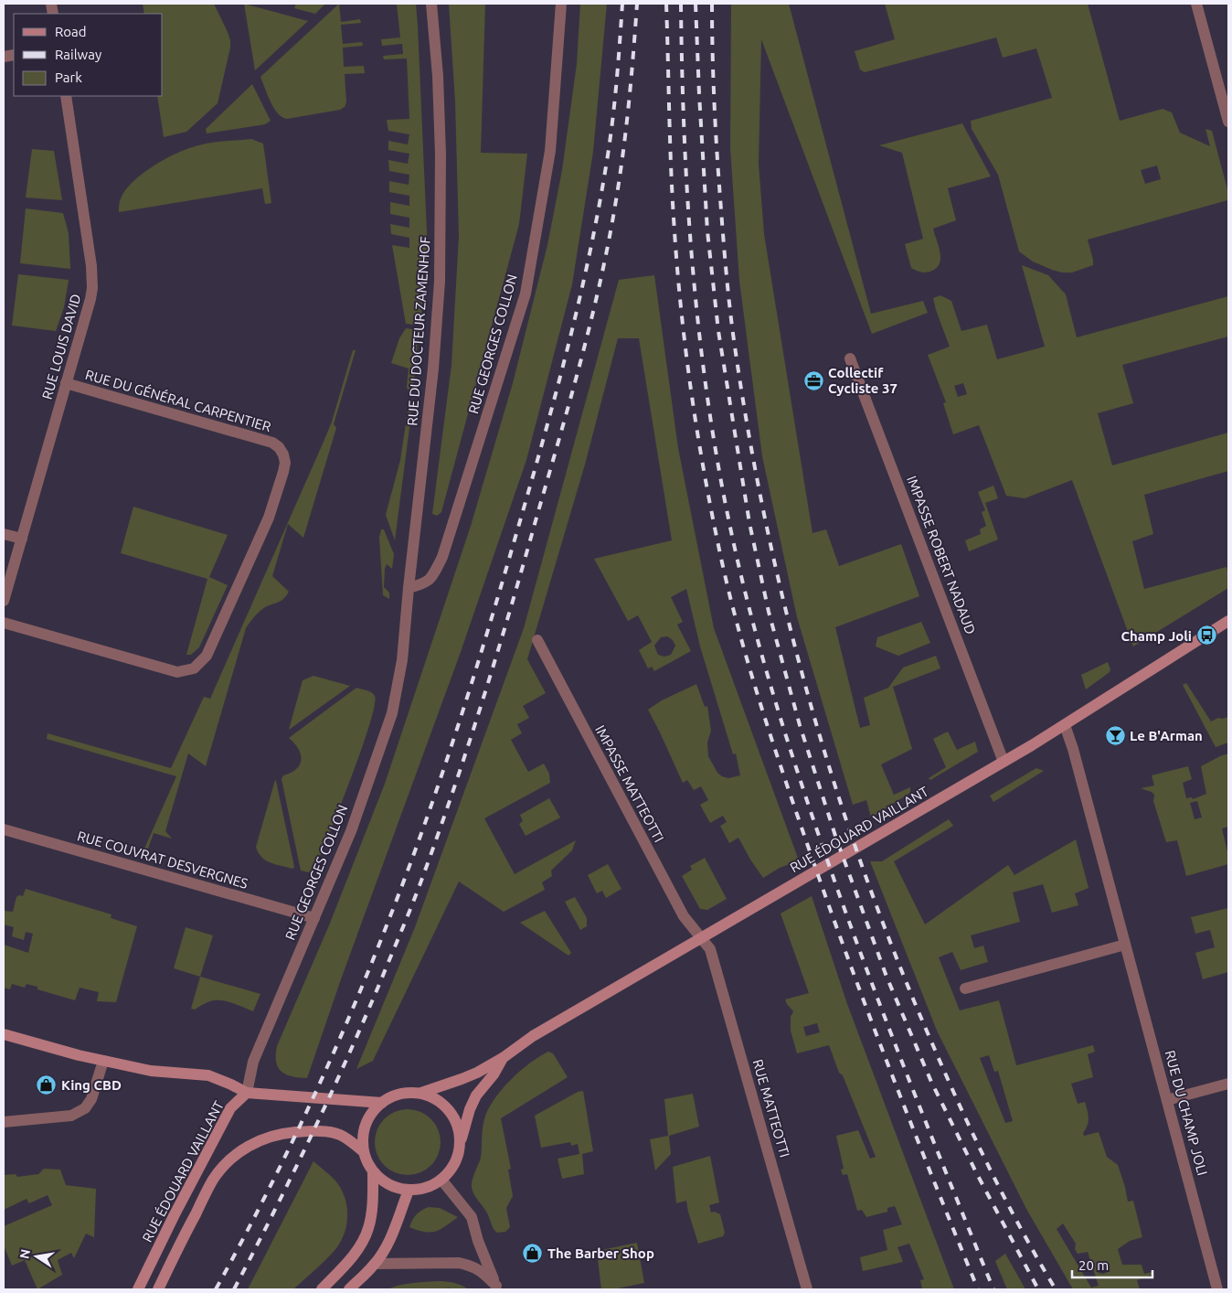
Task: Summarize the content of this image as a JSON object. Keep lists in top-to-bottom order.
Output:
{
  "streets": {
    "main road": ["RUE ÉDOUARD VAILLANT"],
    "street": [
      "RUE DU DOCTEUR ZAMENHOF",
      "RUE GEORGES COLLON",
      "RUE LOUIS DAVID",
      "RUE DU GÉNÉRAL CARPENTIER",
      "IMPASSE ROBERT NADAUD",
      "IMPASSE MATTEOTTI",
      "RUE COUVRAT DESVERGNES",
      "RUE MATTEOTTI",
      "RUE DU CHAMP JOLI"
    ]
  },
  "crossings": [
    ["RUE DU DOCTEUR ZAMENHOF", "RUE GEORGES COLLON"],
    ["RUE GEORGES COLLON", "RUE ÉDOUARD VAILLANT"],
    ["RUE GEORGES COLLON", "RUE COUVRAT DESVERGNES"],
    ["RUE LOUIS DAVID", "RUE DU GÉNÉRAL CARPENTIER"],
    ["IMPASSE ROBERT NADAUD", "RUE ÉDOUARD VAILLANT"],
    ["IMPASSE MATTEOTTI", "RUE ÉDOUARD VAILLANT"],
    ["IMPASSE MATTEOTTI", "RUE MATTEOTTI"],
    ["RUE ÉDOUARD VAILLANT", "RUE MATTEOTTI"],
    ["RUE ÉDOUARD VAILLANT", "RUE DU CHAMP JOLI"]
  ],
  "places": {
    "office": ["Collectif Cycliste 37"],
    "bus stop": ["Champ Joli"],
    "bar": ["Le B'Arman"],
    "shop": ["King CBD", "The Barber Shop"]
  },
  "legend": ["Road", "Railway", "Park"],
  "scale_bar": "20 m",
  "north": "left"
}
